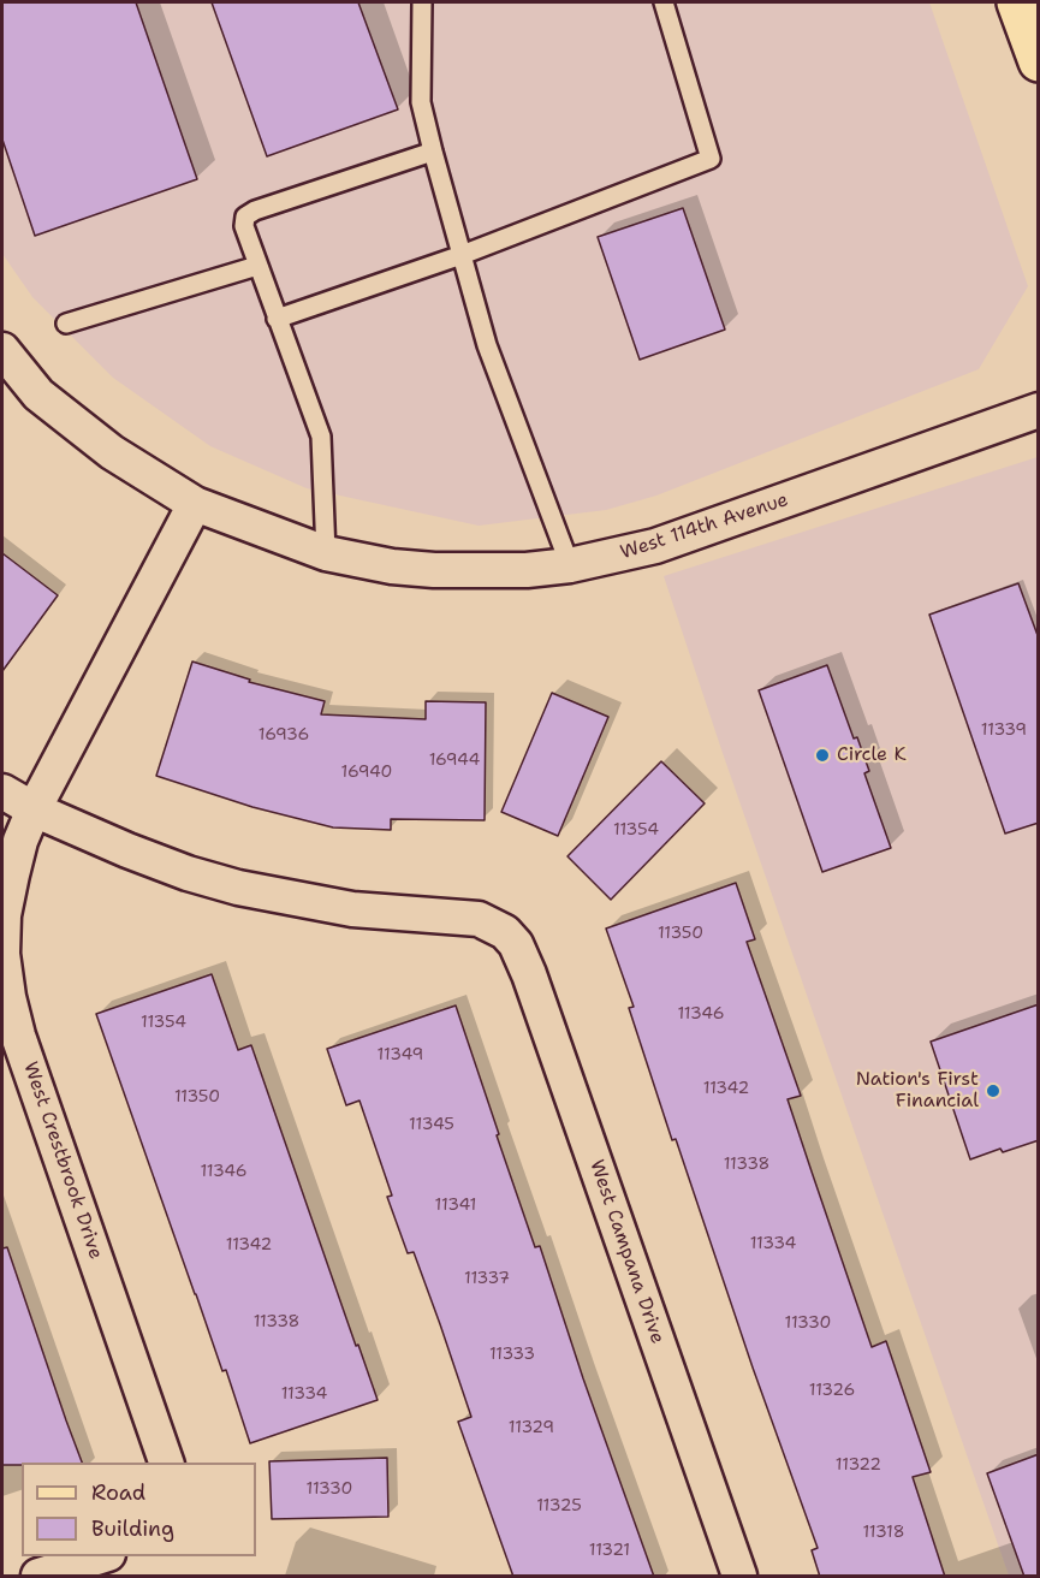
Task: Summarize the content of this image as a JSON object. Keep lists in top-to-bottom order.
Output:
{
  "streets": {
    "street": ["West 114th Avenue", "West Crestbrook Drive", "West Campana Drive"]
  },
  "crossings": [
    ["West 114th Avenue", "West Crestbrook Drive"],
    ["West Crestbrook Drive", "West Campana Drive"]
  ],
  "places": ["Circle K", "Nation's First Financial"],
  "house_numbers": [
    "11339",
    "16936",
    "16944",
    "16940",
    "11354",
    "11350",
    "11346",
    "11354",
    "11349",
    "11342",
    "11350",
    "11345",
    "11338",
    "11346",
    "11341",
    "11334",
    "11342",
    "11337",
    "11338",
    "11330",
    "11333",
    "11326",
    "11334",
    "11329",
    "11322",
    "11330",
    "11325",
    "11318",
    "11321"
  ],
  "legend": ["Road", "Building"]
}
